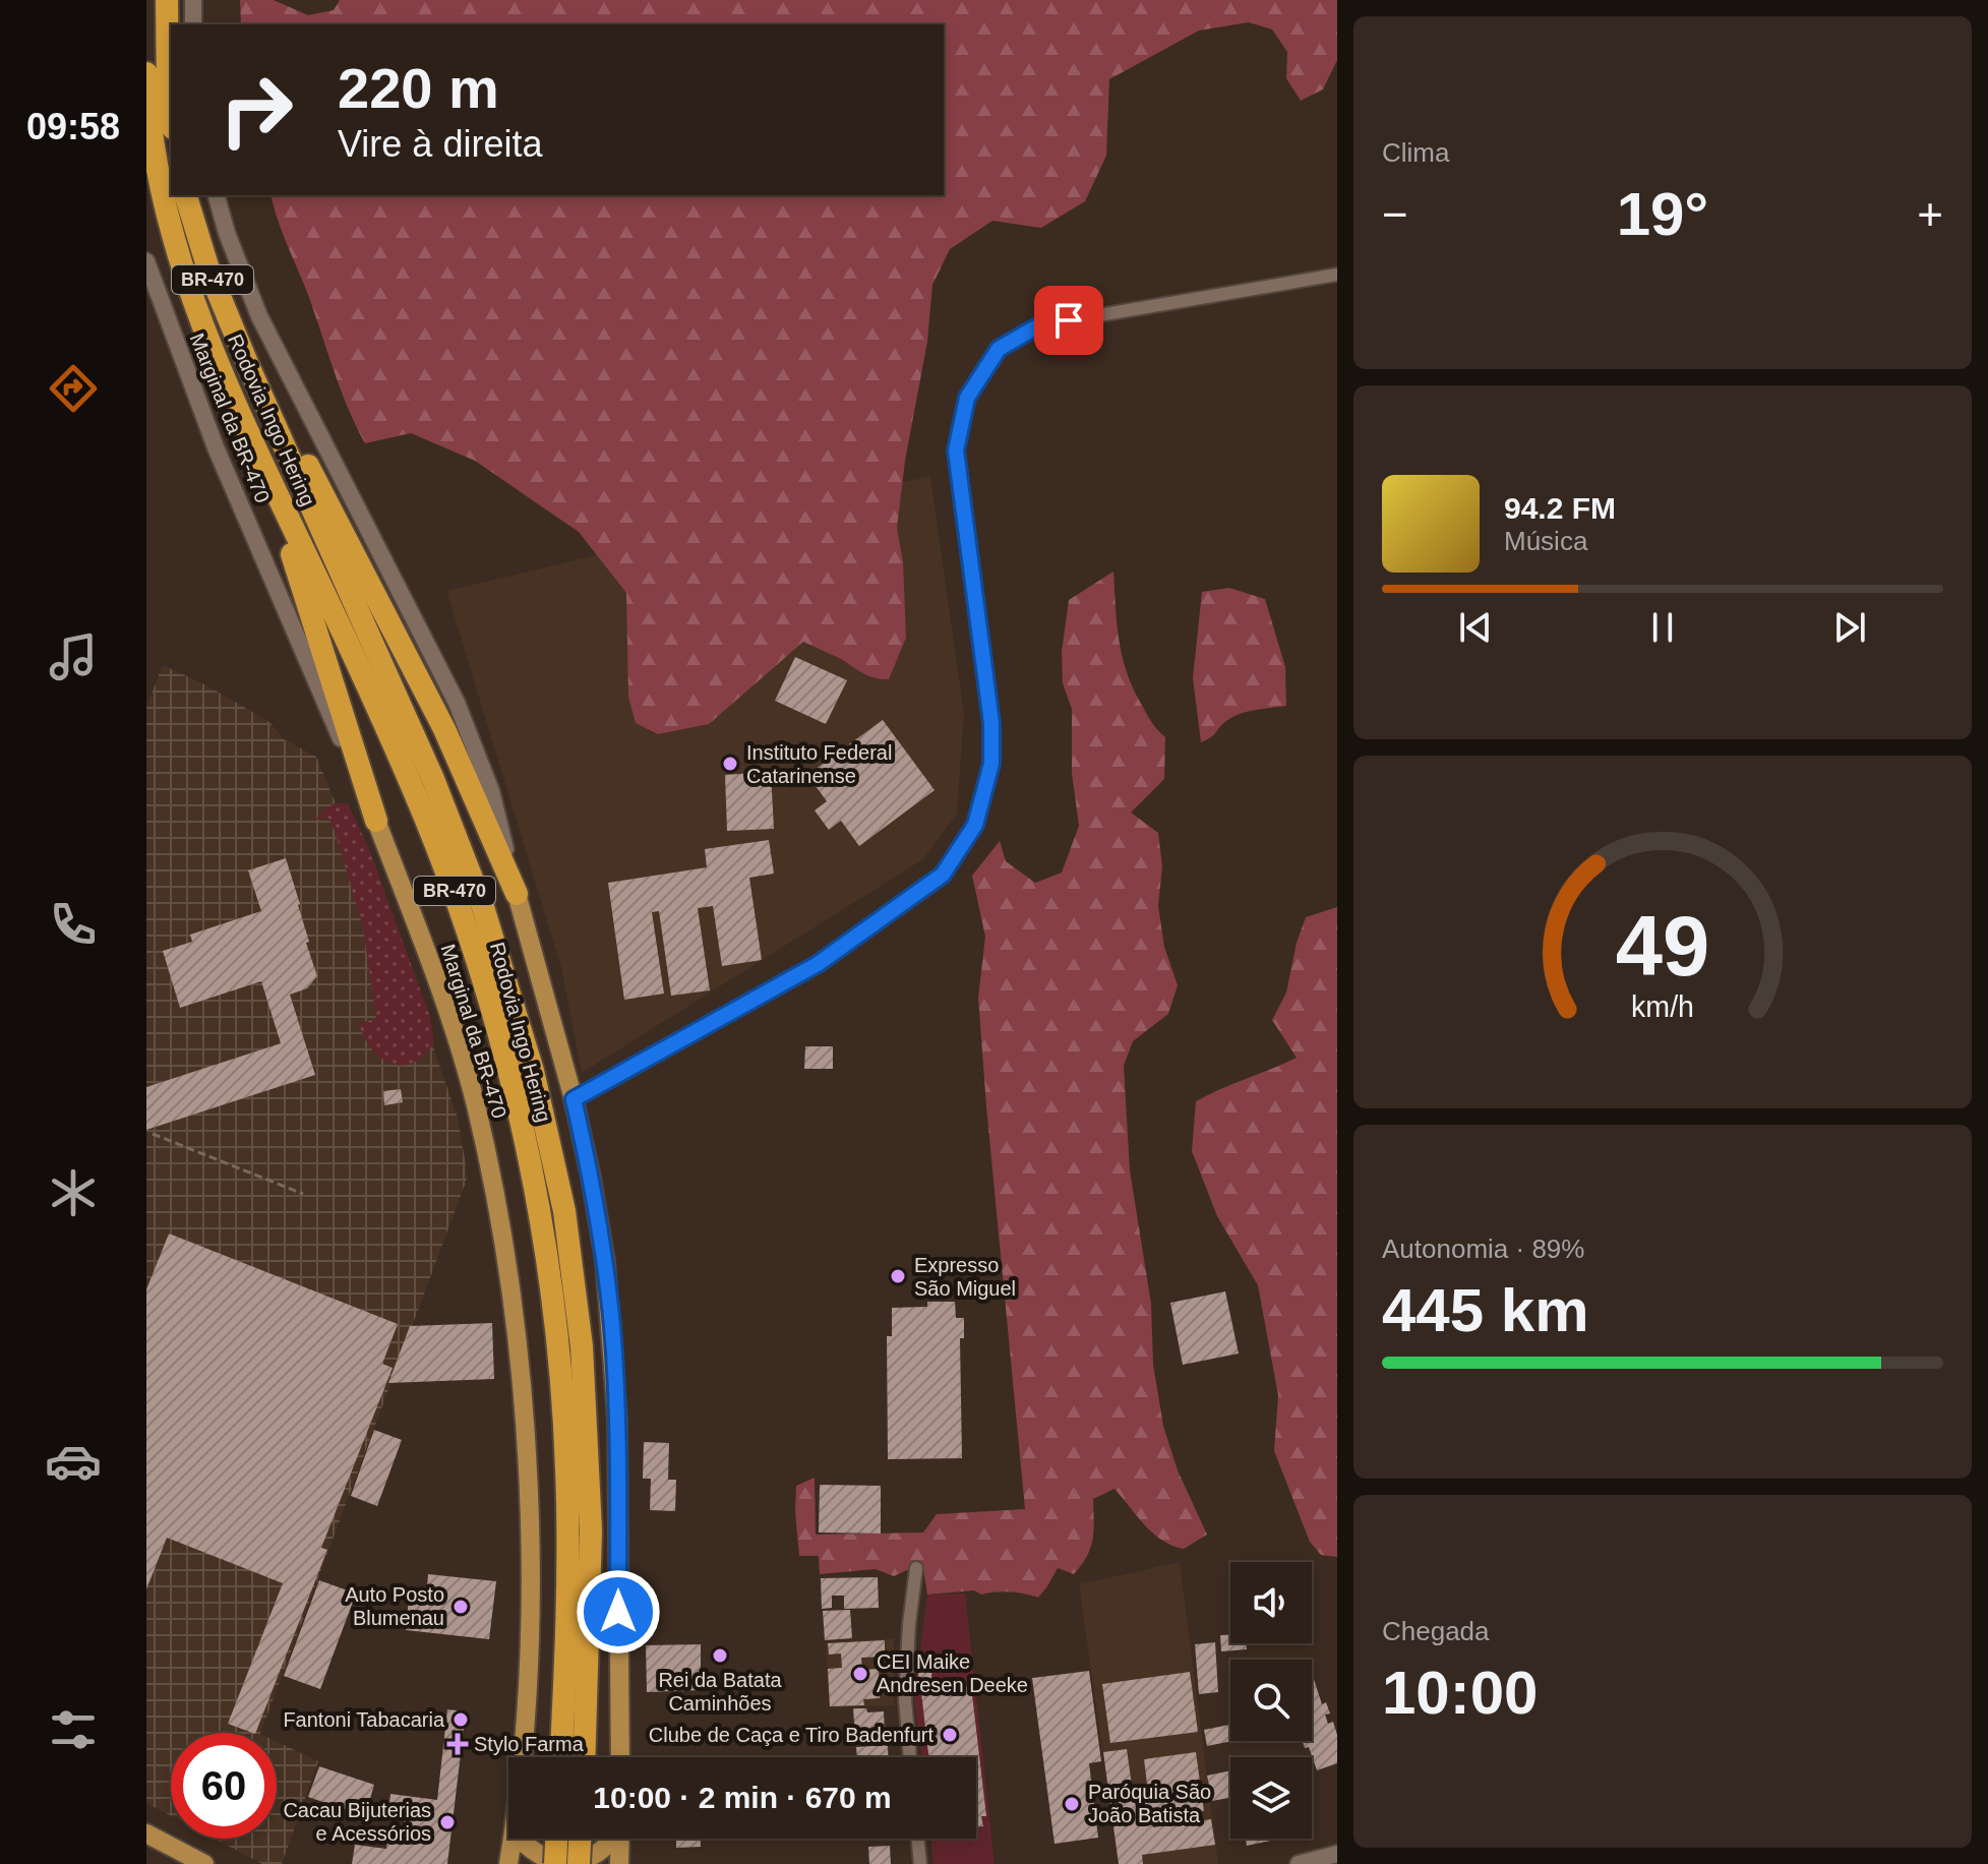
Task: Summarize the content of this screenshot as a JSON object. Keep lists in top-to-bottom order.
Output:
{
  "streets": {
    "highway": ["BR-470", "Rodovia Ingo Hering"],
    "main road": ["Marginal da BR-470"]
  },
  "places": {
    "other": [
      "Instituto Federal Catarinense",
      "Expresso São Miguel",
      "Auto Posto Blumenau",
      "Rei da Batata Caminhões",
      "CEI Maike Andresen Deeke",
      "Fantoni Tabacaria",
      "Clube de Caça e Tiro Badenfurt",
      "Paróquia São João Batista",
      "Cacau Bijuterias e Acessórios"
    ],
    "health": ["Stylo Farma"]
  },
  "page": {
    "tabs": "09:58",
    "tile": [
      "Clima",
      ["Autonomia · 89%", "445 km"],
      ["Chegada", "10:00"]
    ],
    "turn": ["220 m", "Vire à direita"],
    "heat": ["−", "19°", "+"],
    "song": ["94.2 FM", "Música"],
    "limit": "60",
    "trip": "10:00 · 2 min · 670 m",
    "gauge": ["49", "km/h"]
  }
}
